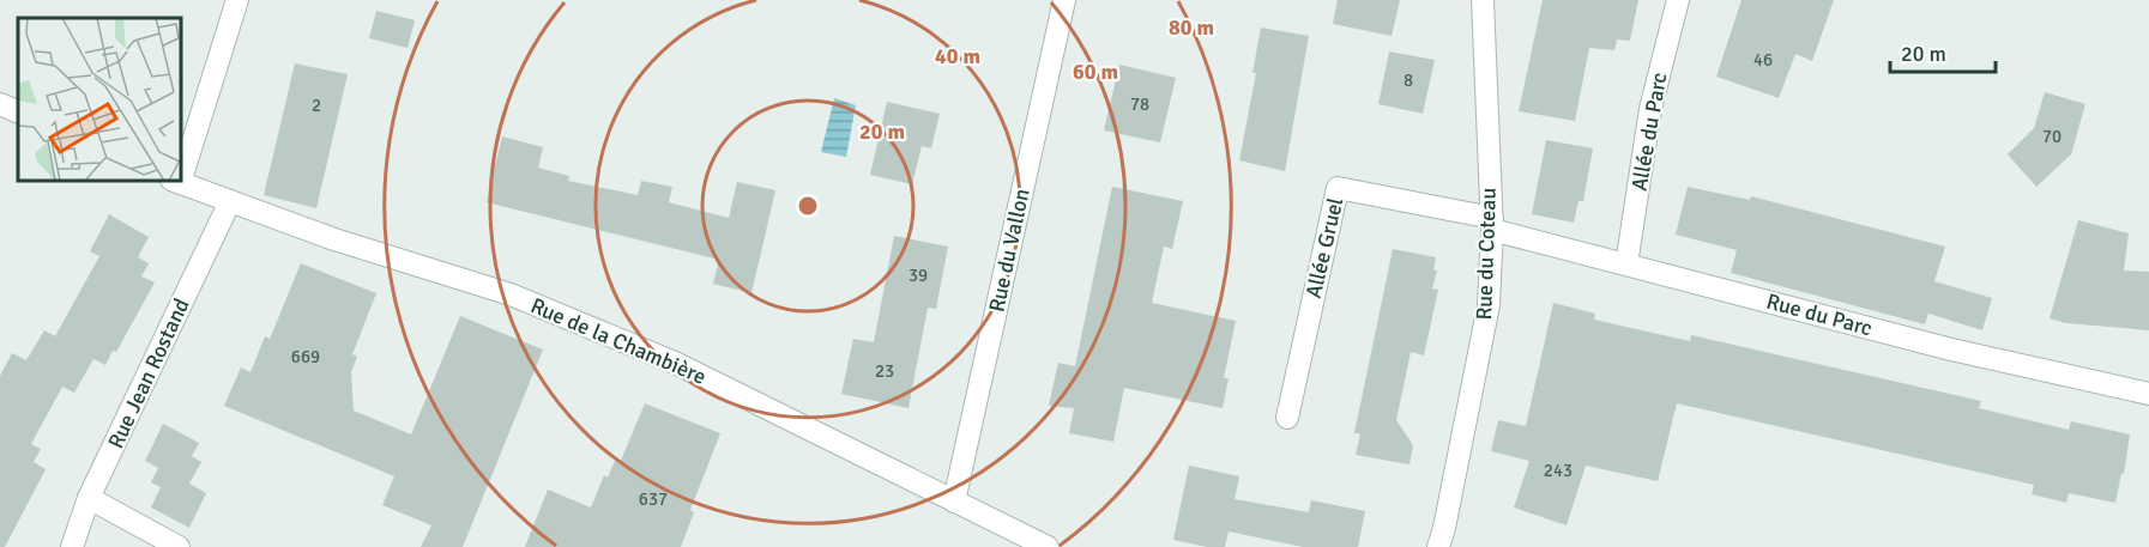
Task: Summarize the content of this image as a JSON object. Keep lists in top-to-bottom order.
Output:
{
  "streets": {
    "street": [
      "Allée du Parc",
      "Allée Gruel",
      "Rue du Vallon",
      "Rue du Coteau",
      "Rue du Parc",
      "Rue de la Chambière",
      "Rue Jean Rostand"
    ]
  },
  "crossings": [
    ["Allée du Parc", "Rue du Parc"],
    ["Allée Gruel", "Rue du Coteau"],
    ["Allée Gruel", "Rue du Parc"],
    ["Rue du Vallon", "Rue de la Chambière"],
    ["Rue du Coteau", "Rue du Parc"],
    ["Rue de la Chambière", "Rue Jean Rostand"]
  ],
  "house_numbers": [
    "46",
    "8",
    "78",
    "2",
    "70",
    "39",
    "669",
    "23",
    "243",
    "637"
  ],
  "scale_bar": "20 m",
  "rings": [
    "80 m",
    "40 m",
    "60 m",
    "20 m"
  ]
}
